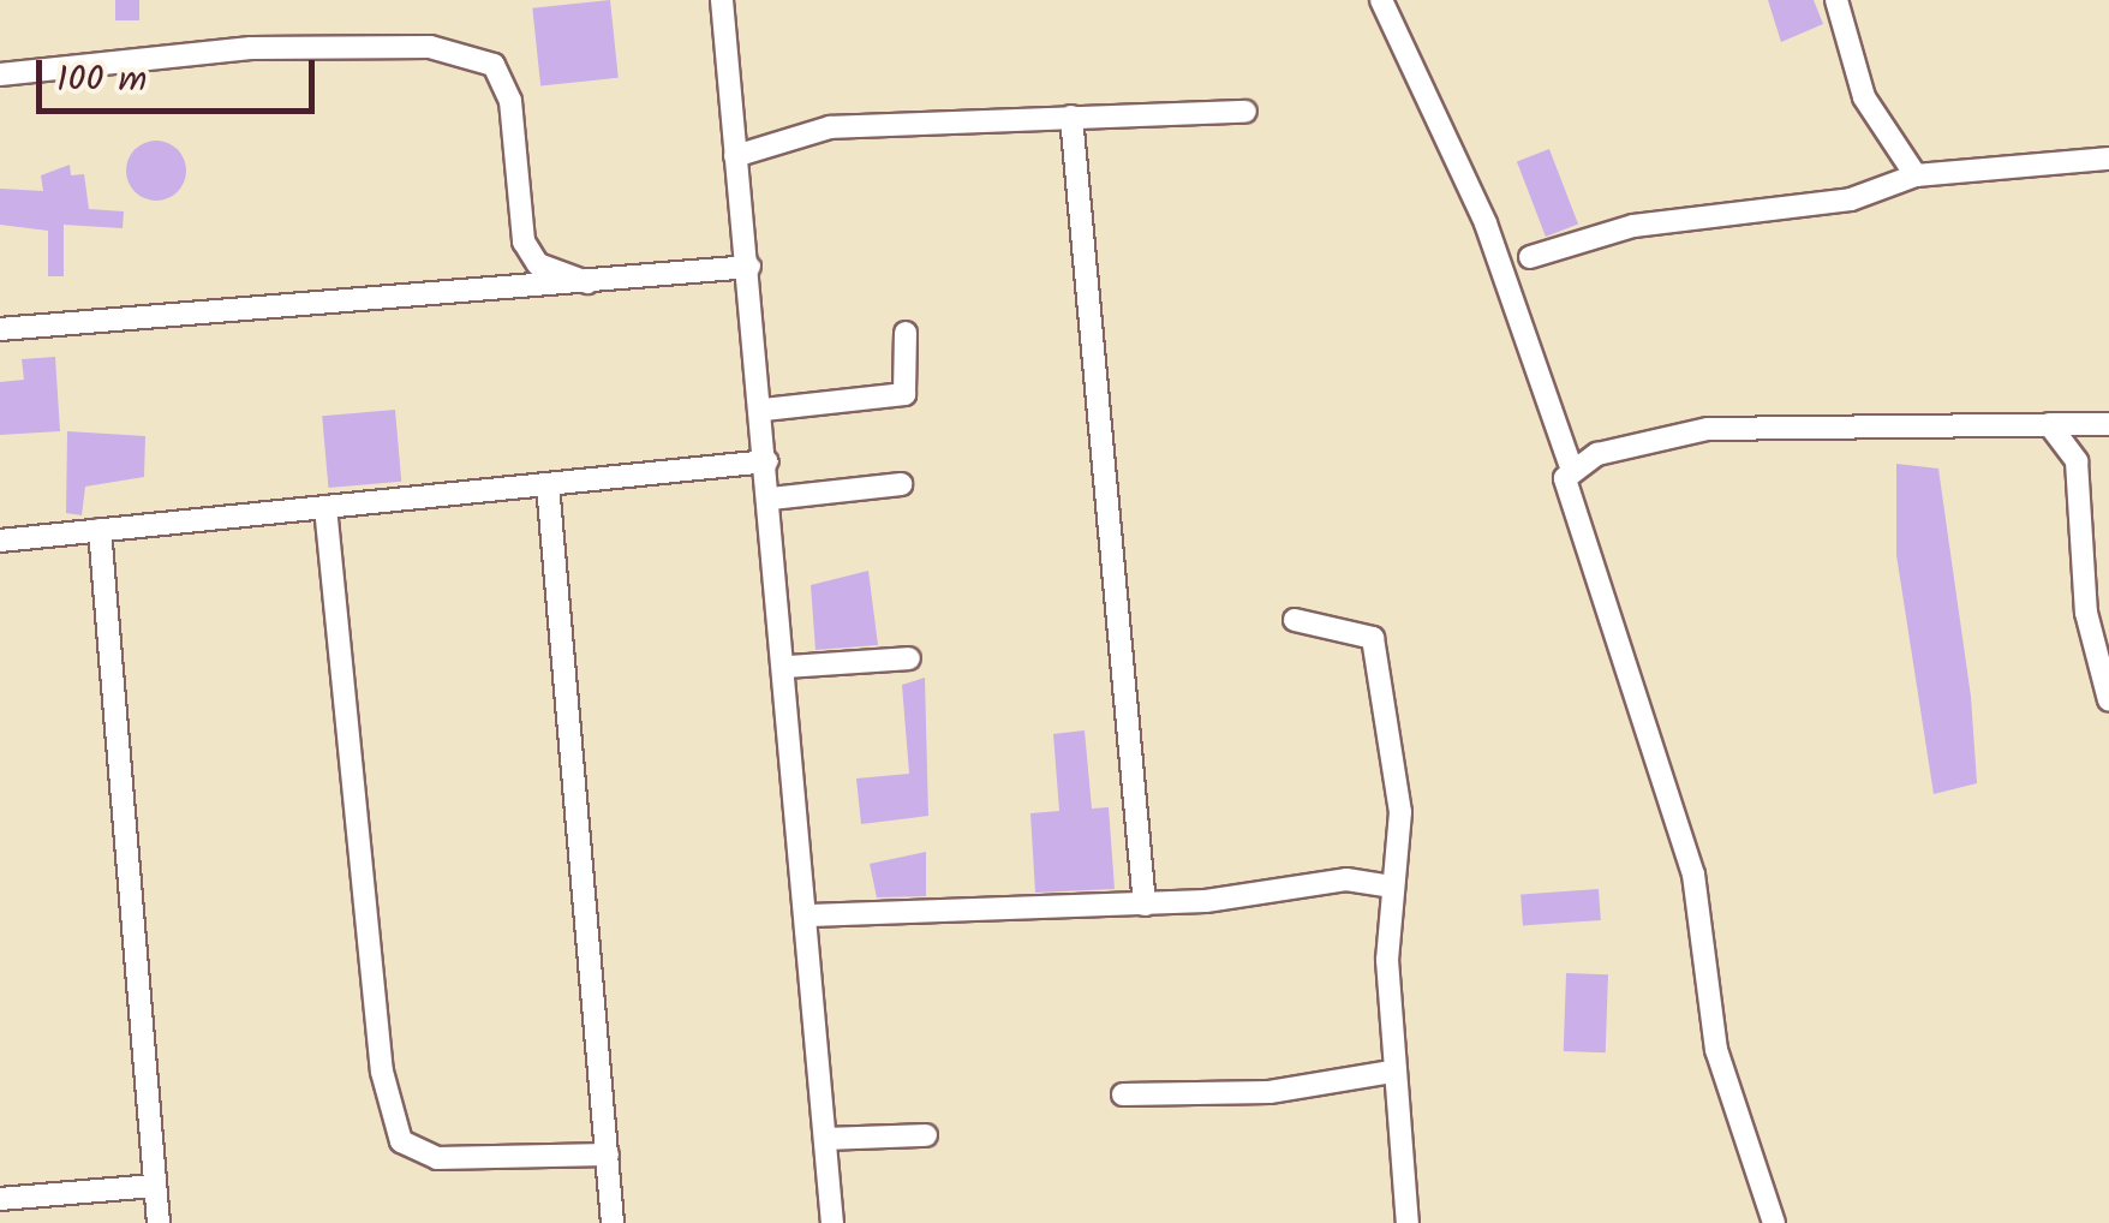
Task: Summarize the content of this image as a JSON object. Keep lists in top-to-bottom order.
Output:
{
  "scale_bar": "100 m"
}
